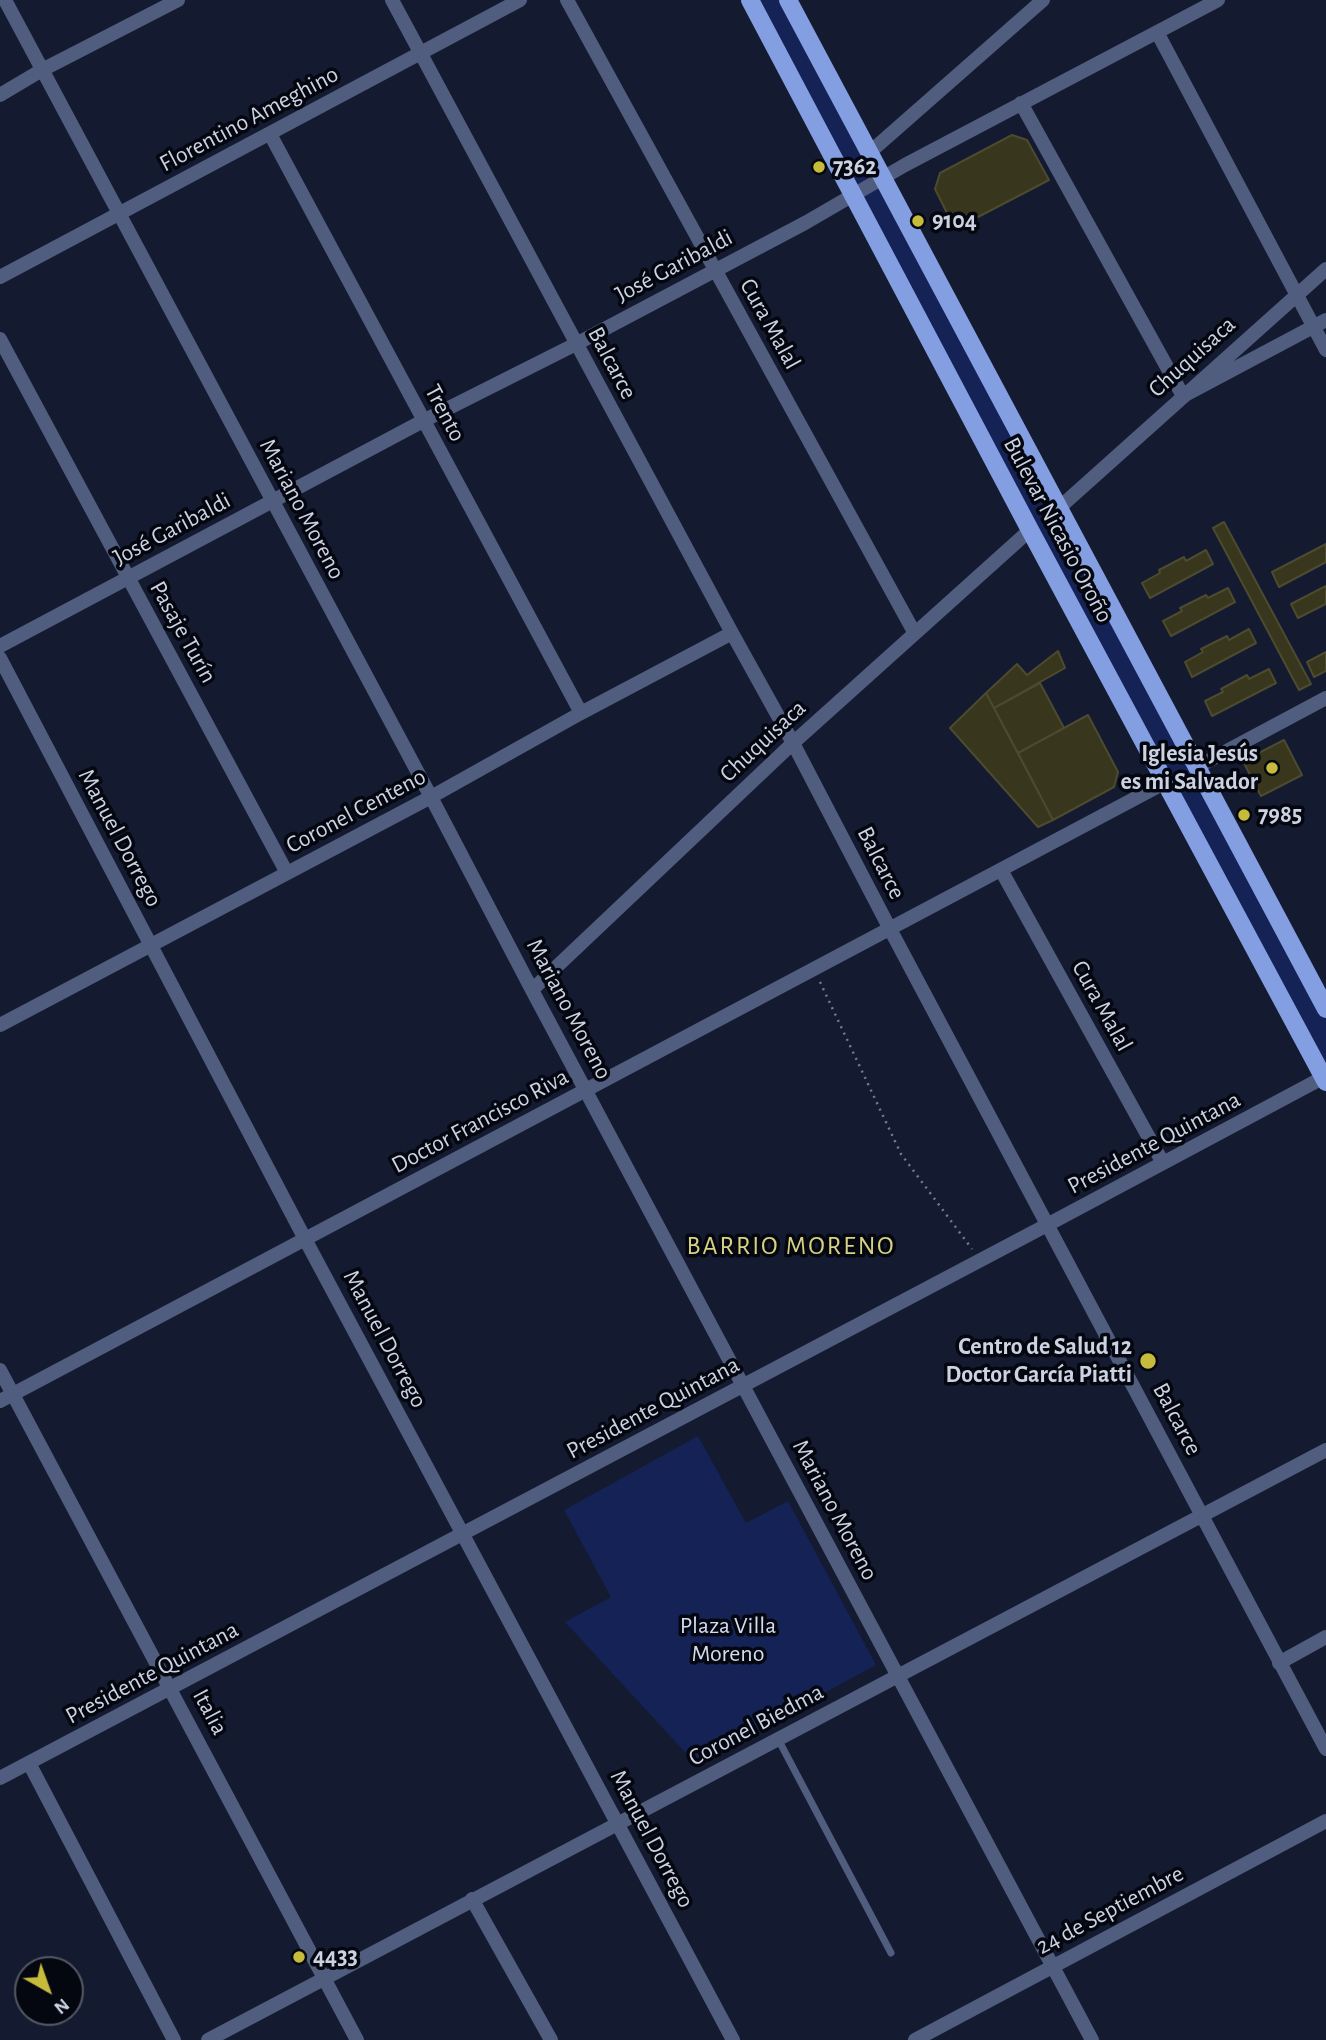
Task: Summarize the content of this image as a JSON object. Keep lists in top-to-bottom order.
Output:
{
  "streets": {
    "main road": ["Bulevar Nicasio Oroño"],
    "street": [
      "Florentino Ameghino",
      "José Garibaldi",
      "Cura Malal",
      "Chuquisaca",
      "Balcarce",
      "Trento",
      "Mariano Moreno",
      "Pasaje Turín",
      "Coronel Centeno",
      "Manuel Dorrego",
      "Doctor Francisco Riva",
      "Presidente Quintana",
      "Italia",
      "Coronel Biedma",
      "24 de Septiembre"
    ]
  },
  "crossings": [
    ["Florentino Ameghino", "Balcarce"],
    ["Florentino Ameghino", "Trento"],
    ["Florentino Ameghino", "Mariano Moreno"],
    ["José Garibaldi", "Cura Malal"],
    ["José Garibaldi", "Balcarce"],
    ["José Garibaldi", "Trento"],
    ["José Garibaldi", "Mariano Moreno"],
    ["José Garibaldi", "Bulevar Nicasio Oroño"],
    ["José Garibaldi", "Pasaje Turín"],
    ["Cura Malal", "Chuquisaca"],
    ["Cura Malal", "Doctor Francisco Riva"],
    ["Cura Malal", "Presidente Quintana"],
    ["Chuquisaca", "Balcarce"],
    ["Chuquisaca", "Mariano Moreno"],
    ["Chuquisaca", "Bulevar Nicasio Oroño"],
    ["Balcarce", "Coronel Centeno"],
    ["Balcarce", "Doctor Francisco Riva"],
    ["Balcarce", "Presidente Quintana"],
    ["Balcarce", "Coronel Biedma"],
    ["Trento", "Coronel Centeno"],
    ["Mariano Moreno", "Coronel Centeno"],
    ["Mariano Moreno", "Doctor Francisco Riva"],
    ["Mariano Moreno", "Presidente Quintana"],
    ["Mariano Moreno", "Coronel Biedma"],
    ["Mariano Moreno", "24 de Septiembre"],
    ["Bulevar Nicasio Oroño", "Doctor Francisco Riva"],
    ["Bulevar Nicasio Oroño", "Presidente Quintana"],
    ["Pasaje Turín", "Coronel Centeno"],
    ["Coronel Centeno", "Manuel Dorrego"],
    ["Manuel Dorrego", "Doctor Francisco Riva"],
    ["Manuel Dorrego", "Presidente Quintana"],
    ["Manuel Dorrego", "Coronel Biedma"],
    ["Doctor Francisco Riva", "Italia"],
    ["Presidente Quintana", "Italia"],
    ["Italia", "Coronel Biedma"]
  ],
  "districts": ["BARRIO MORENO"],
  "parks": ["Plaza Villa Moreno"],
  "places": [
    "7362",
    "9104",
    "Iglesia Jesús es mi Salvador",
    "7985",
    "Centro de Salud 12 Doctor García Piatti",
    "4433"
  ],
  "north": "bottom right"
}
